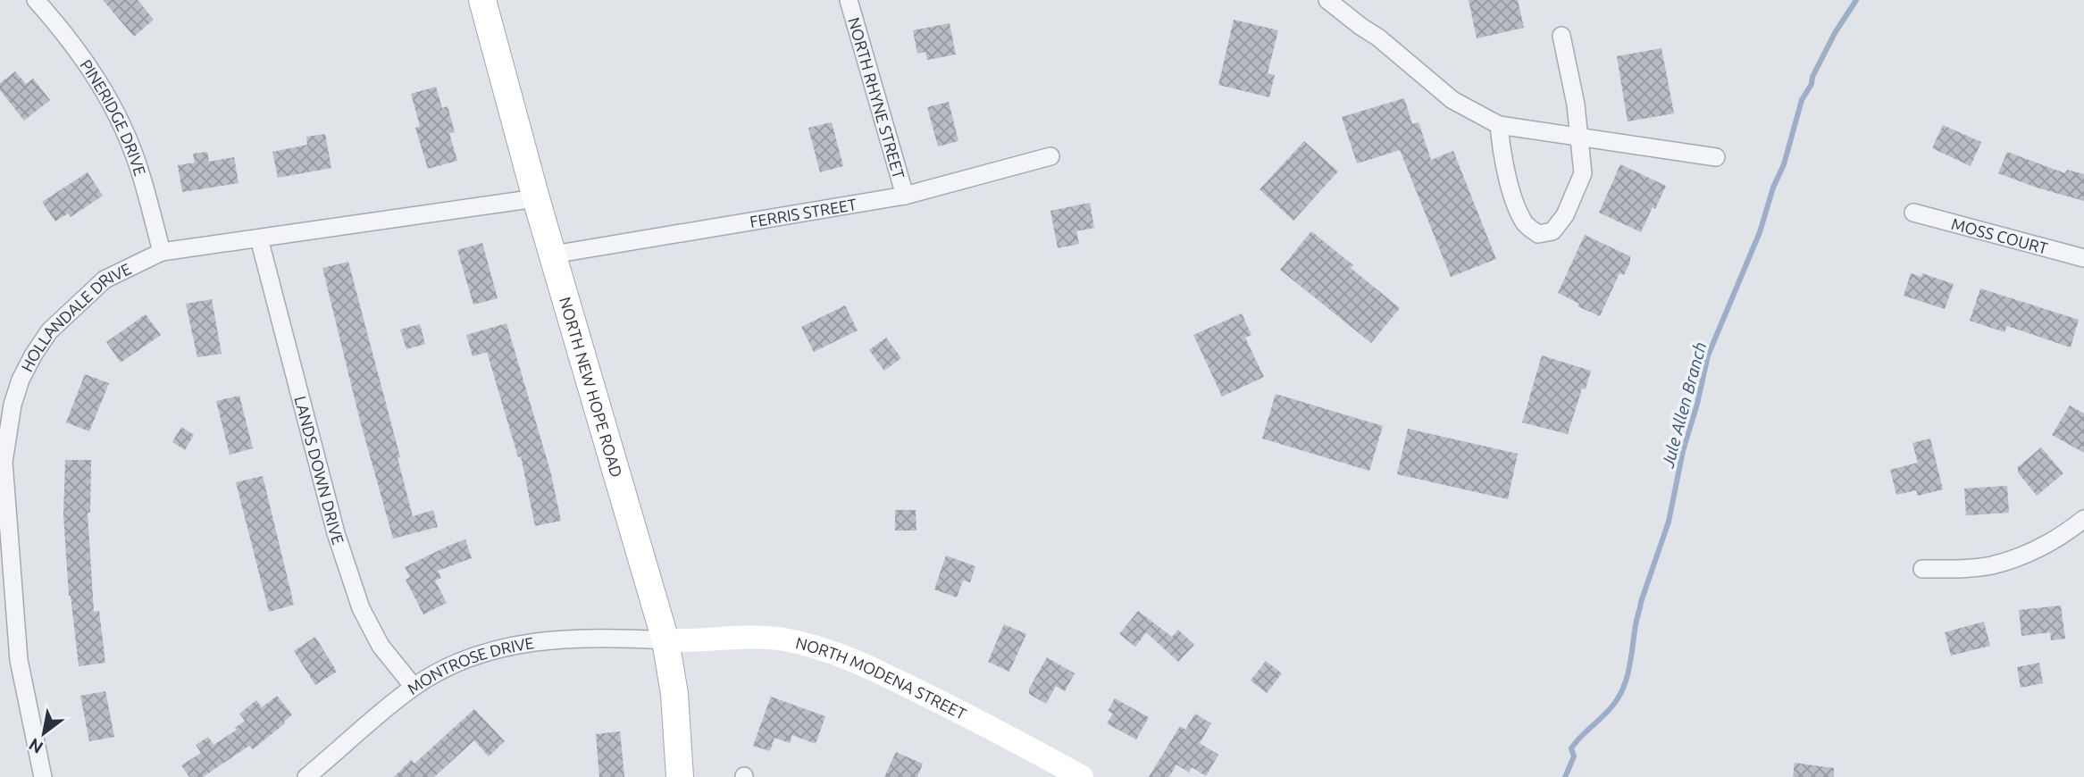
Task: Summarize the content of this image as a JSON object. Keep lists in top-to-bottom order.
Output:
{
  "streets": {
    "main road": ["NORTH NEW HOPE ROAD"],
    "street": [
      "NORTH RHYNE STREET",
      "PINERIDGE DRIVE",
      "FERRIS STREET",
      "MOSS COURT",
      "HOLLANDALE DRIVE",
      "LANDS DOWN DRIVE",
      "MONTROSE DRIVE",
      "NORTH MODENA STREET"
    ]
  },
  "crossings": [
    ["NORTH RHYNE STREET", "FERRIS STREET"],
    ["PINERIDGE DRIVE", "HOLLANDALE DRIVE"],
    ["FERRIS STREET", "NORTH NEW HOPE ROAD"],
    ["HOLLANDALE DRIVE", "NORTH NEW HOPE ROAD"],
    ["HOLLANDALE DRIVE", "LANDS DOWN DRIVE"],
    ["NORTH NEW HOPE ROAD", "MONTROSE DRIVE"],
    ["NORTH NEW HOPE ROAD", "NORTH MODENA STREET"],
    ["LANDS DOWN DRIVE", "MONTROSE DRIVE"],
    ["MONTROSE DRIVE", "NORTH MODENA STREET"]
  ],
  "water": ["Jule Allen Branch"],
  "north": "bottom left"
}
